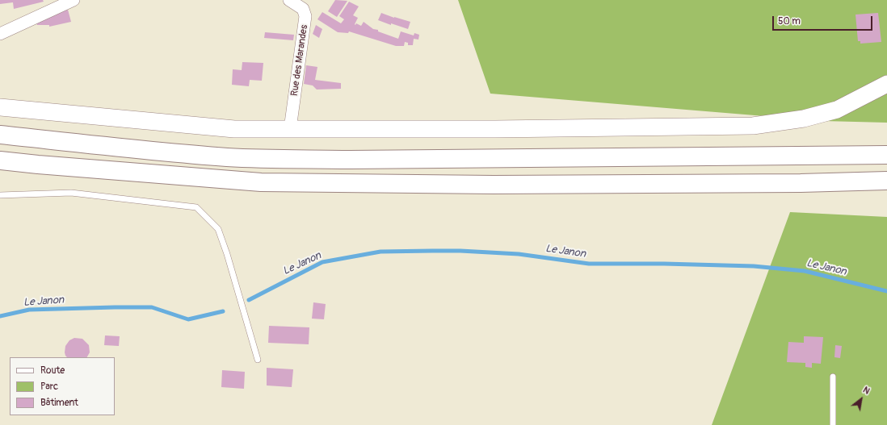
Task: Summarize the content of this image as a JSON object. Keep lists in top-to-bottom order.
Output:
{
  "streets": {
    "street": ["Rue des Marandes"]
  },
  "water": ["Le Janon"],
  "legend": ["Route", "Parc", "Bâtiment"],
  "scale_bar": "50 m",
  "north": "top right"
}
